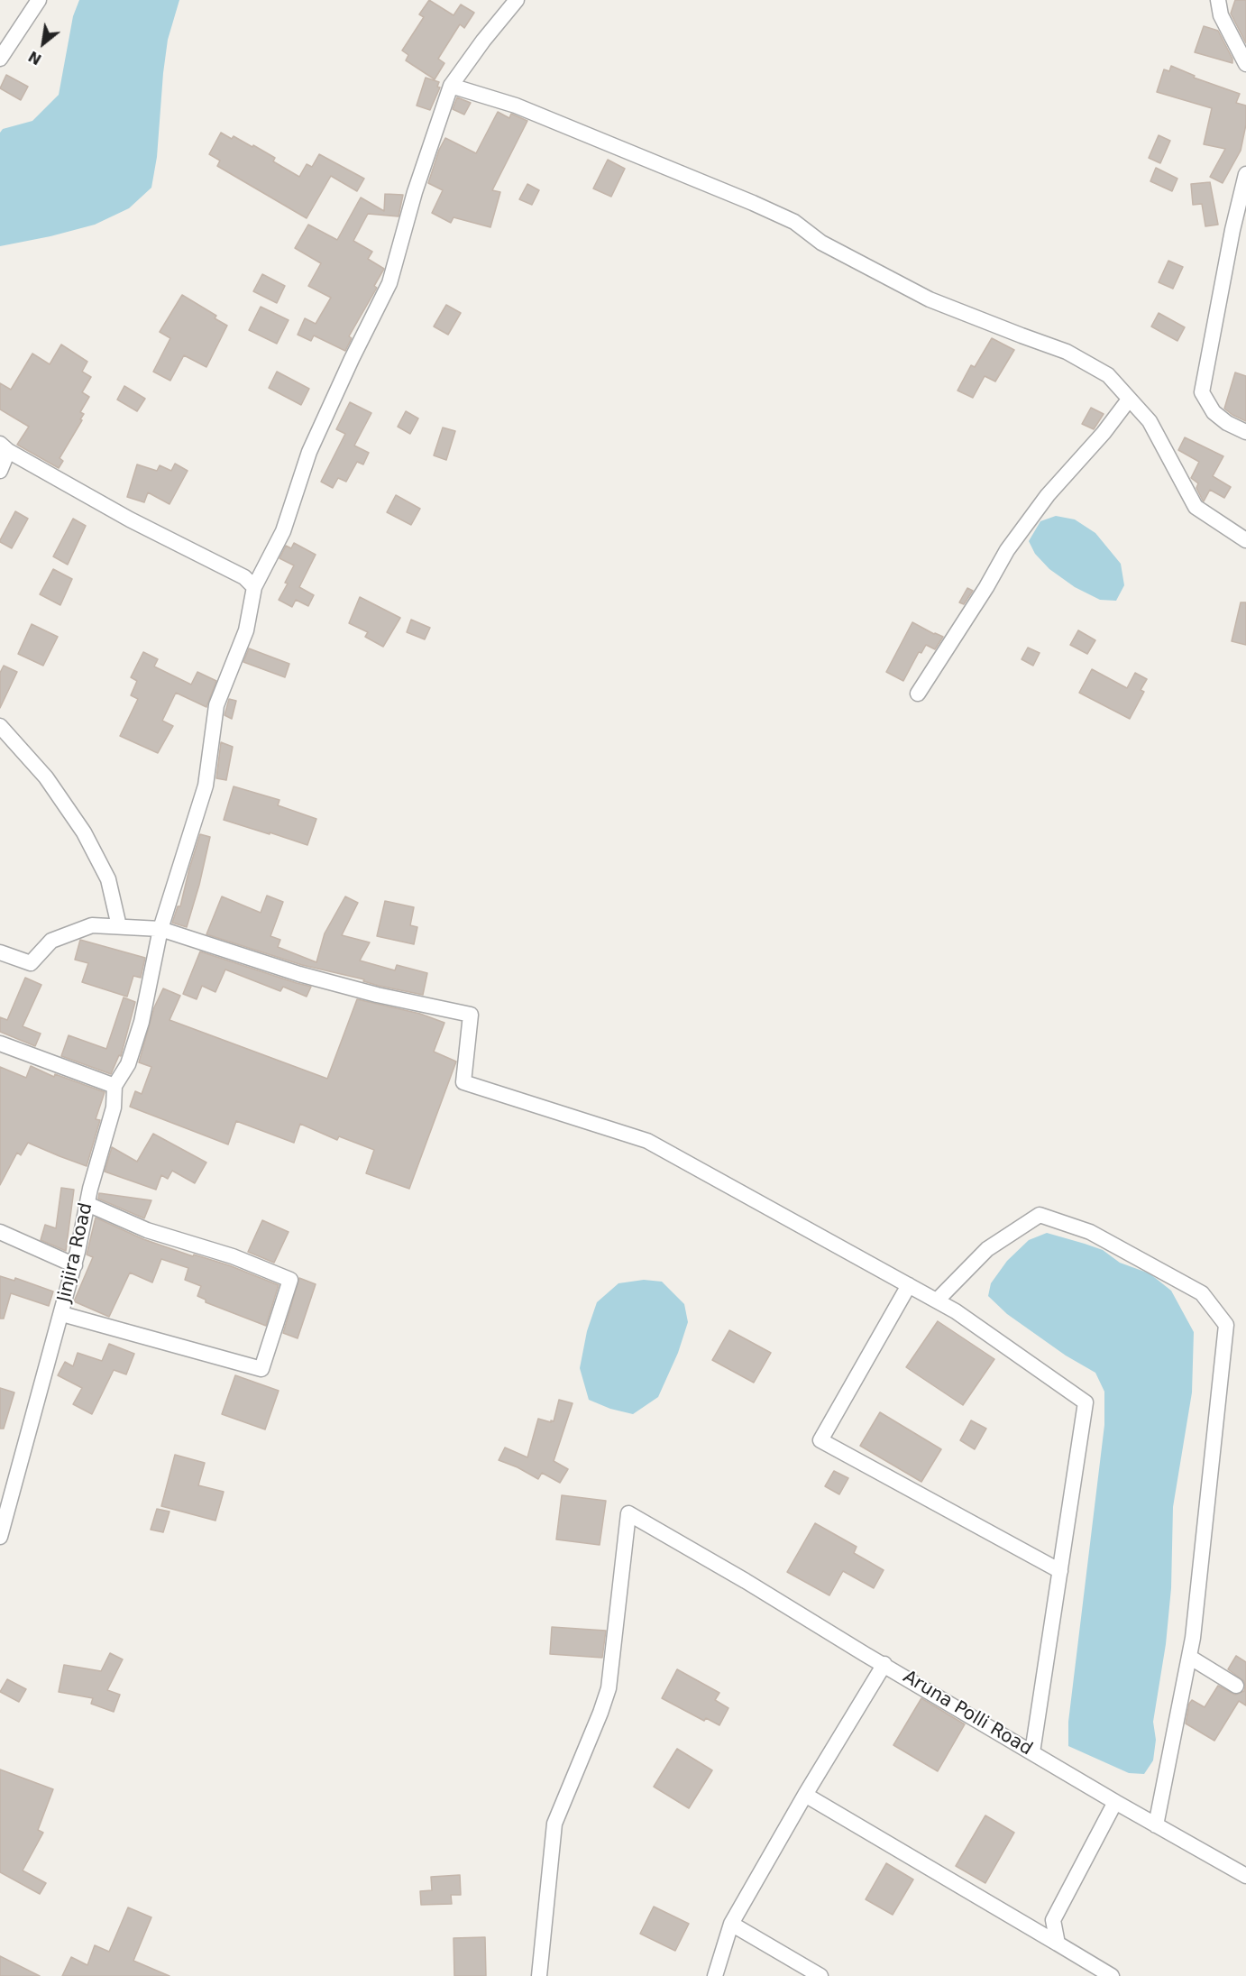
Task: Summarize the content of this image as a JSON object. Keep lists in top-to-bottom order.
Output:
{
  "streets": {
    "street": ["Jinjira Road", "Aruna Polli Road"]
  },
  "north": "bottom left"
}
